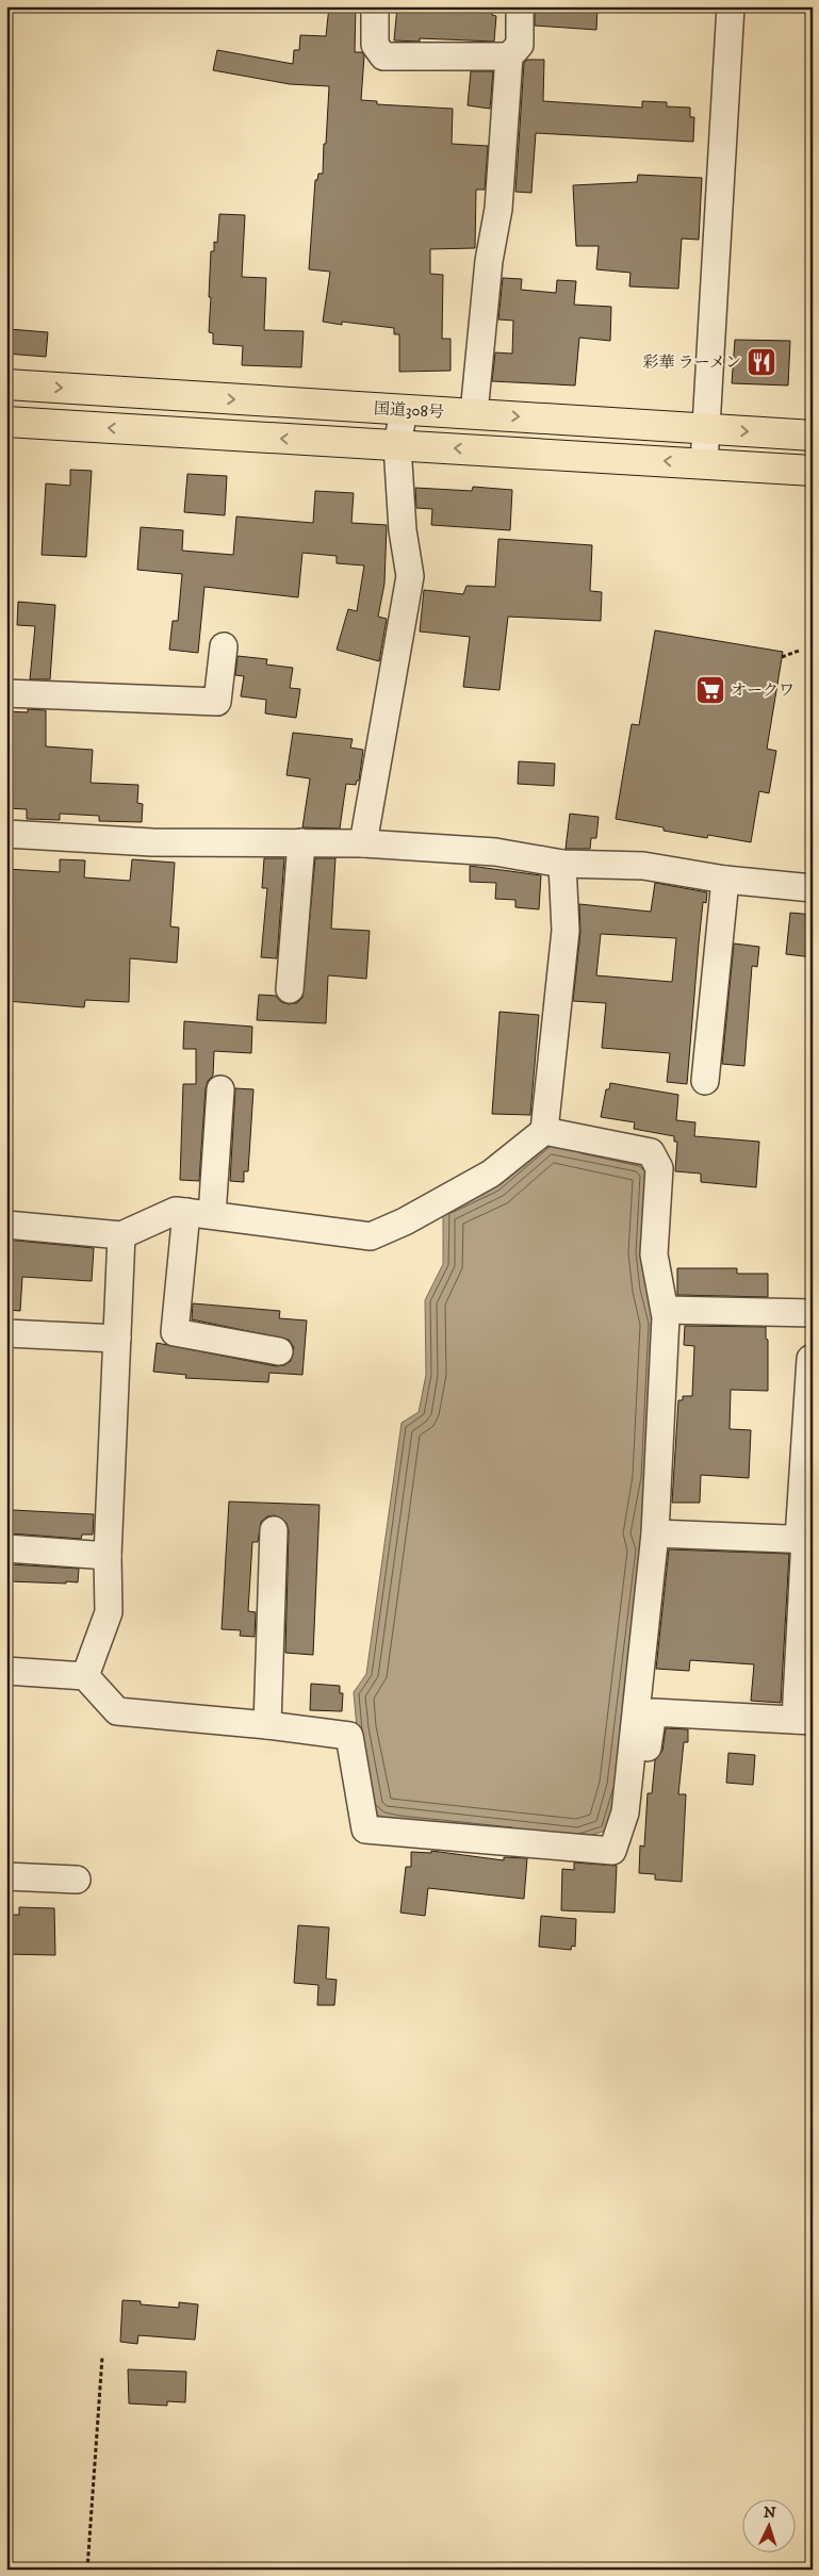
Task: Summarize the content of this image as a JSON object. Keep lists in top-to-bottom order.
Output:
{
  "streets": {
    "highway": ["国道308号"]
  },
  "places": {
    "restaurant": ["彩華 ラーメン"],
    "supermarket": ["オークワ"]
  },
  "north": "top"
}
